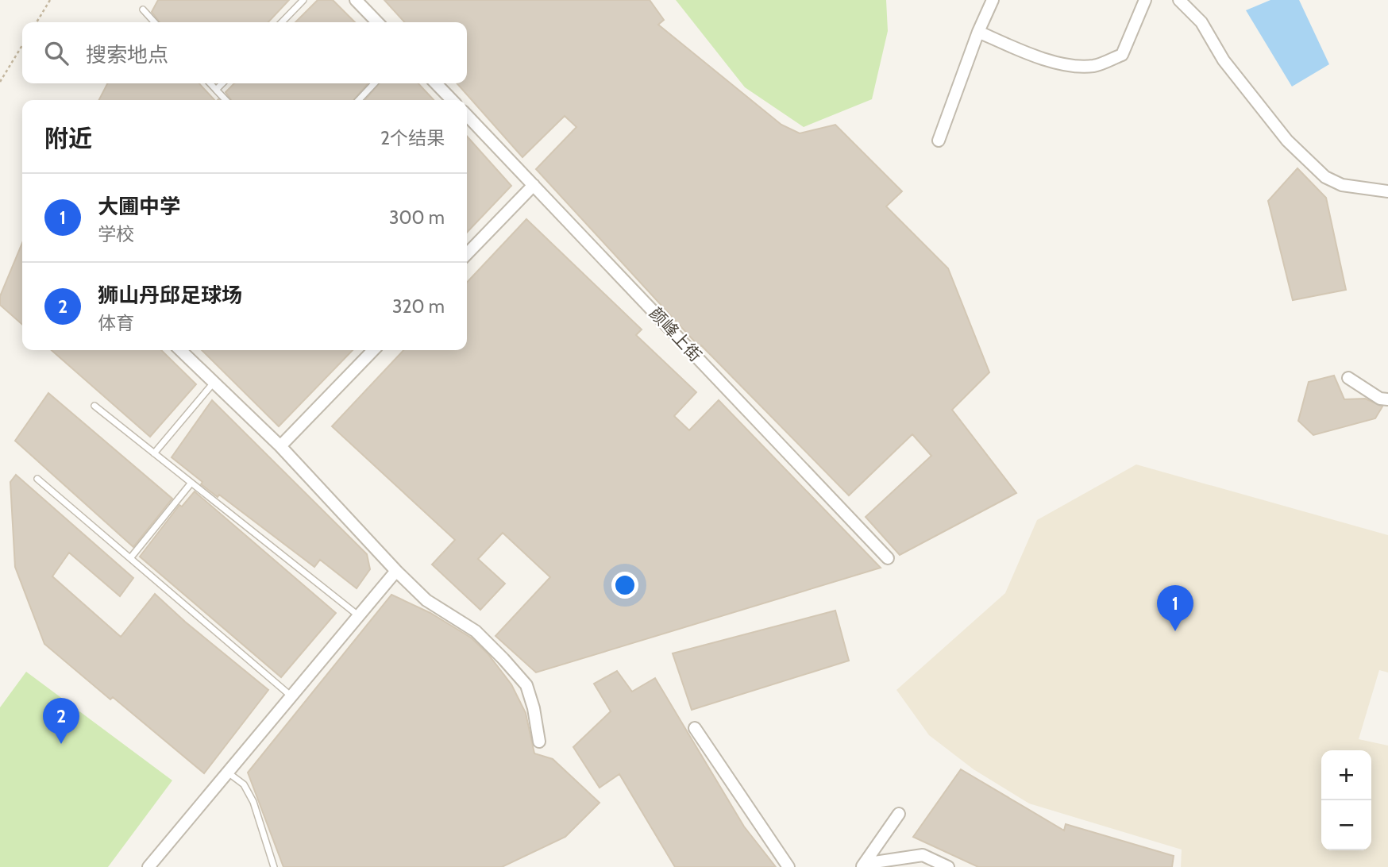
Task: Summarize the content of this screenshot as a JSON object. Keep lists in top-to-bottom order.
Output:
{
  "streets": {
    "street": ["颜峰上街"]
  },
  "page": {
    "search": "搜索地点",
    "heading": ["附近", "2个结果"],
    "list": [
      {
        "mark": "1",
        "name": "大圃中学",
        "note": "学校",
        "value": "300 m"
      },
      {
        "mark": "2",
        "name": "狮山丹邱足球场",
        "note": "体育",
        "value": "320 m"
      }
    ],
    "pins": ["1", "2"],
    "map_buttons": ["+", "−"]
  }
}
